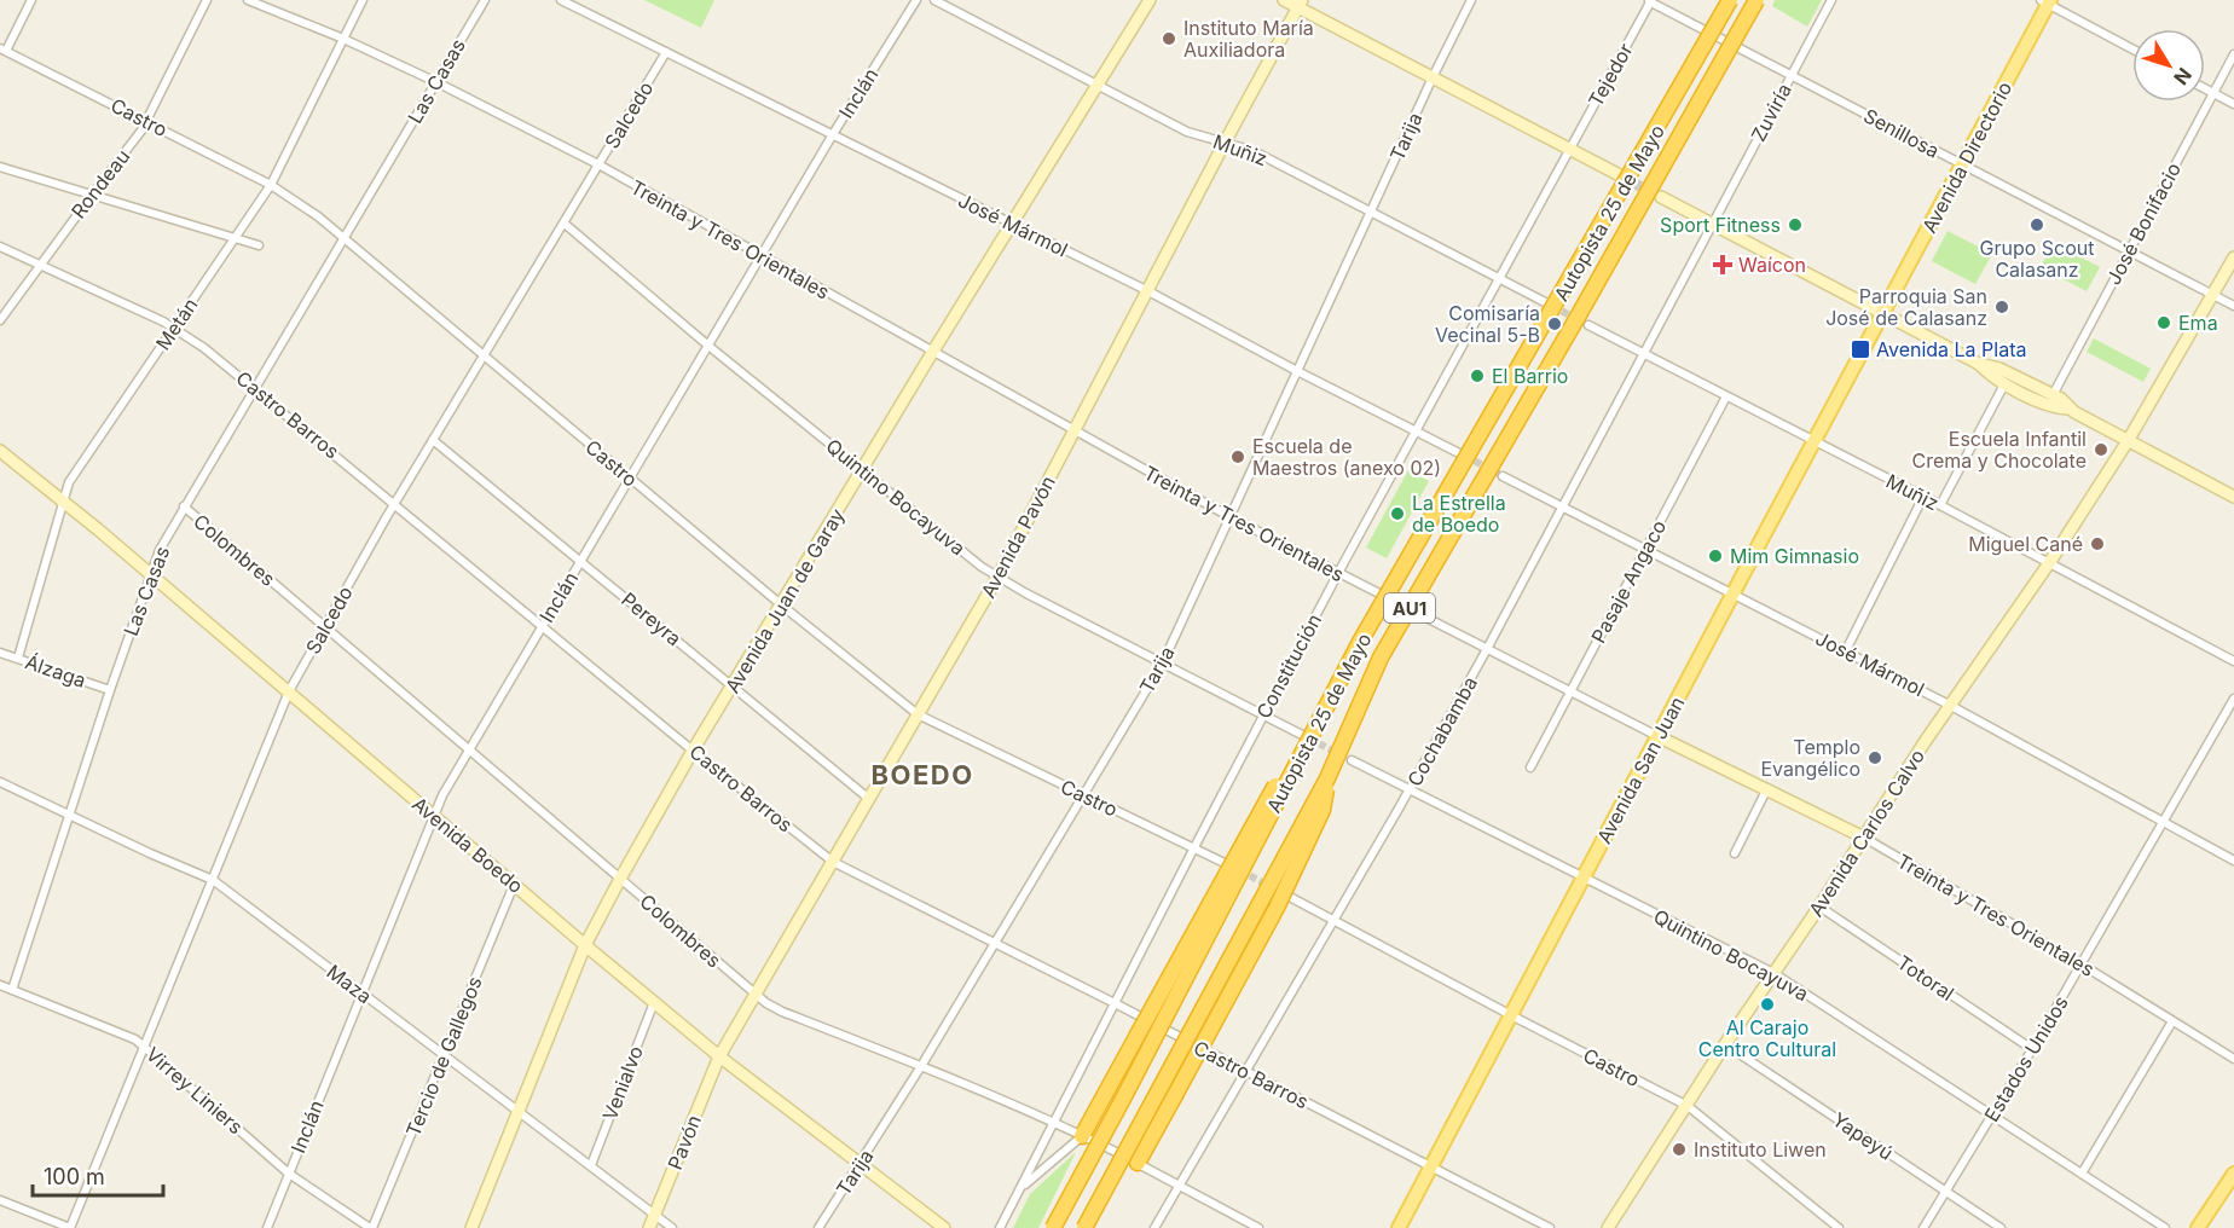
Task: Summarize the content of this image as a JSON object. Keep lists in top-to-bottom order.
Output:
{
  "streets": {
    "highway": ["Autopista 25 de Mayo", "AU1"],
    "main road": [
      "Avenida Directorio",
      "Treinta y Tres Orientales",
      "Avenida Pavón",
      "Avenida Juan de Garay",
      "Avenida San Juan",
      "Avenida Carlos Calvo",
      "Avenida Boedo",
      "Pavón"
    ],
    "street": [
      "Tejedor",
      "Las Casas",
      "Inclán",
      "Zuviría",
      "Salcedo",
      "Castro",
      "Senillosa",
      "Tarija",
      "Muñiz",
      "Rondeau",
      "José Bonifacio",
      "José Mármol",
      "Metán",
      "Castro Barros",
      "Quintino Bocayuva",
      "Colombres",
      "Pasaje Angaco",
      "Pereyra",
      "Constitución",
      "Álzaga",
      "Cochabamba",
      "Totoral",
      "Maza",
      "Tercio de Gallegos",
      "Estados Unidos",
      "Venialvo",
      "Virrey Liniers",
      "Yapeyú"
    ]
  },
  "crossings": [
    ["Tejedor", "Senillosa"],
    ["Tejedor", "Constitución"],
    ["Las Casas", "Castro"],
    ["Las Casas", "Treinta y Tres Orientales"],
    ["Las Casas", "Castro Barros"],
    ["Las Casas", "Colombres"],
    ["Las Casas", "Álzaga"],
    ["Las Casas", "Avenida Boedo"],
    ["Las Casas", "Maza"],
    ["Las Casas", "Virrey Liniers"],
    ["Inclán", "Castro"],
    ["Inclán", "José Mármol"],
    ["Inclán", "Treinta y Tres Orientales"],
    ["Inclán", "Castro Barros"],
    ["Inclán", "Quintino Bocayuva"],
    ["Inclán", "Colombres"],
    ["Inclán", "Pereyra"],
    ["Inclán", "Avenida Boedo"],
    ["Inclán", "Maza"],
    ["Inclán", "Virrey Liniers"],
    ["Zuviría", "Senillosa"],
    ["Zuviría", "Cochabamba"],
    ["Salcedo", "Castro"],
    ["Salcedo", "José Mármol"],
    ["Salcedo", "Treinta y Tres Orientales"],
    ["Salcedo", "Castro Barros"],
    ["Salcedo", "Quintino Bocayuva"],
    ["Salcedo", "Colombres"],
    ["Salcedo", "Pereyra"],
    ["Salcedo", "Avenida Boedo"],
    ["Salcedo", "Maza"],
    ["Salcedo", "Virrey Liniers"],
    ["Castro", "Tarija"],
    ["Castro", "Rondeau"],
    ["Castro", "Metán"],
    ["Castro", "Avenida Pavón"],
    ["Castro", "Avenida Juan de Garay"],
    ["Castro", "Constitución"],
    ["Castro", "Cochabamba"],
    ["Castro", "Avenida San Juan"],
    ["Castro", "Avenida Carlos Calvo"],
    ["Senillosa", "Avenida Directorio"],
    ["Senillosa", "José Bonifacio"],
    ["Senillosa", "Avenida Carlos Calvo"],
    ["Tarija", "Muñiz"],
    ["Tarija", "José Mármol"],
    ["Tarija", "Treinta y Tres Orientales"],
    ["Tarija", "Castro Barros"],
    ["Tarija", "Quintino Bocayuva"],
    ["Tarija", "Colombres"],
    ["Tarija", "Avenida Boedo"],
    ["Muñiz", "Avenida Pavón"],
    ["Muñiz", "Pasaje Angaco"],
    ["Muñiz", "Avenida Juan de Garay"],
    ["Muñiz", "Constitución"],
    ["Muñiz", "Cochabamba"],
    ["Muñiz", "Avenida San Juan"],
    ["Muñiz", "Avenida Carlos Calvo"],
    ["Avenida Directorio", "Avenida San Juan"],
    ["Rondeau", "Castro Barros"],
    ["José Mármol", "Avenida Pavón"],
    ["José Mármol", "Pasaje Angaco"],
    ["José Mármol", "Avenida Juan de Garay"],
    ["José Mármol", "Constitución"],
    ["José Mármol", "Cochabamba"],
    ["José Mármol", "Avenida San Juan"],
    ["José Mármol", "Avenida Carlos Calvo"],
    ["José Mármol", "Estados Unidos"],
    ["Treinta y Tres Orientales", "Metán"],
    ["Treinta y Tres Orientales", "Avenida Pavón"],
    ["Treinta y Tres Orientales", "Pasaje Angaco"],
    ["Treinta y Tres Orientales", "Avenida Juan de Garay"],
    ["Treinta y Tres Orientales", "Constitución"],
    ["Treinta y Tres Orientales", "Cochabamba"],
    ["Treinta y Tres Orientales", "Avenida San Juan"],
    ["Treinta y Tres Orientales", "Avenida Carlos Calvo"],
    ["Treinta y Tres Orientales", "Estados Unidos"],
    ["Metán", "Castro Barros"],
    ["Metán", "Álzaga"],
    ["Metán", "Avenida Boedo"],
    ["Castro Barros", "Avenida Pavón"],
    ["Castro Barros", "Avenida Juan de Garay"],
    ["Castro Barros", "Constitución"],
    ["Castro Barros", "Cochabamba"],
    ["Castro Barros", "Avenida San Juan"],
    ["Quintino Bocayuva", "Avenida Pavón"],
    ["Quintino Bocayuva", "Avenida Juan de Garay"],
    ["Quintino Bocayuva", "Constitución"],
    ["Quintino Bocayuva", "Cochabamba"],
    ["Quintino Bocayuva", "Avenida San Juan"],
    ["Quintino Bocayuva", "Avenida Carlos Calvo"],
    ["Quintino Bocayuva", "Estados Unidos"],
    ["Avenida Pavón", "Colombres"],
    ["Avenida Pavón", "Pereyra"],
    ["Avenida Pavón", "Avenida Boedo"],
    ["Avenida Pavón", "Pavón"],
    ["Colombres", "Avenida Juan de Garay"],
    ["Colombres", "Constitución"],
    ["Colombres", "Cochabamba"],
    ["Avenida Juan de Garay", "Pereyra"],
    ["Avenida Juan de Garay", "Avenida Boedo"],
    ["Avenida Juan de Garay", "Maza"],
    ["Avenida Carlos Calvo", "Totoral"],
    ["Avenida Carlos Calvo", "Yapeyú"],
    ["Avenida Boedo", "Tercio de Gallegos"],
    ["Avenida Boedo", "Venialvo"],
    ["Avenida Boedo", "Pavón"],
    ["Totoral", "Estados Unidos"],
    ["Maza", "Tercio de Gallegos"],
    ["Maza", "Venialvo"],
    ["Maza", "Pavón"],
    ["Tercio de Gallegos", "Virrey Liniers"],
    ["Estados Unidos", "Yapeyú"]
  ],
  "districts": ["BOEDO"],
  "places": {
    "other": [
      "Instituto María Auxiliadora",
      "Sport Fitness",
      "Grupo Scout Calasanz",
      "Parroquia San José de Calasanz",
      "Ema",
      "Comisaría Vecinal 5-B",
      "El Barrio",
      "Escuela Infantil Crema y Chocolate",
      "Escuela de Maestros (anexo 02)",
      "La Estrella de Boedo",
      "Miguel Cané",
      "Mim Gimnasio",
      "Templo Evangélico",
      "Al Carajo Centro Cultural",
      "Instituto Liwen"
    ],
    "health": ["Waícon"],
    "transit": ["Avenida La Plata"]
  },
  "scale_bar": "100 m",
  "north": "bottom right"
}
